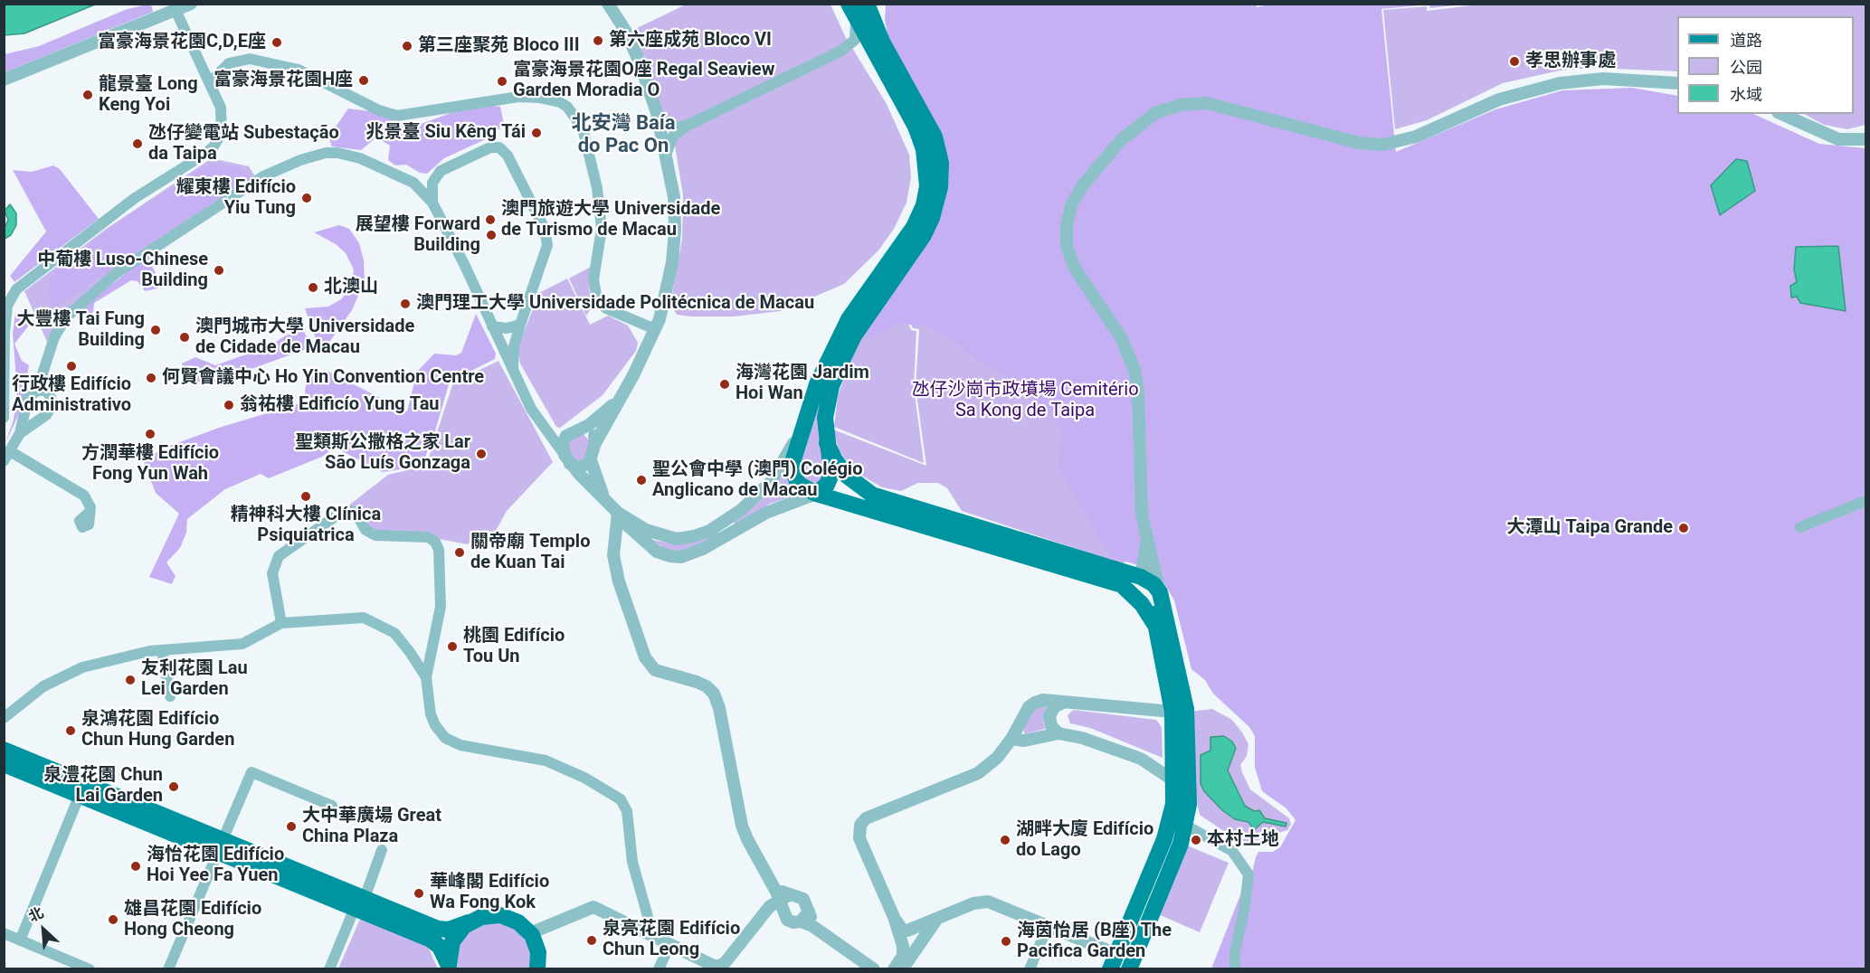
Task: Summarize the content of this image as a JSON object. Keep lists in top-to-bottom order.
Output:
{
  "districts": ["北安灣 Baía do Pac On"],
  "parks": ["氹仔沙崗市政墳場 Cemitério Sa Kong de Taipa"],
  "places": [
    "第六座成苑 Bloco VI",
    "富豪海景花園C,D,E座",
    "第三座聚苑 Bloco III",
    "孝思辦事處",
    "富豪海景花園H座",
    "富豪海景花園O座 Regal Seaview Garden Moradia O",
    "龍景臺 Long Keng Yoi",
    "兆景臺 Siu Kêng Tái",
    "氹仔變電站 Subestação da Taipa",
    "耀東樓 Edifício Yiu Tung",
    "澳門旅遊大學 Universidade de Turismo de Macau",
    "展望樓 Forward Building",
    "中葡樓 Luso-Chinese Building",
    "北澳山",
    "澳門理工大學 Universidade Politécnica de Macau",
    "大豐樓 Tai Fung Building",
    "澳門城市大學 Universidade de Cidade de Macau",
    "行政樓 Edifício Administrativo",
    "何賢會議中心 Ho Yin Convention Centre",
    "海灣花園 Jardim Hoi Wan",
    "翁祐樓 Edificío Yung Tau",
    "方潤華樓 Edifício Fong Yun Wah",
    "聖類斯公撒格之家 Lar São Luís Gonzaga",
    "聖公會中學 (澳門) Colégio Anglicano de Macau",
    "精神科大樓 Clínica Psiquiatrica",
    "大潭山 Taipa Grande",
    "關帝廟 Templo de Kuan Tai",
    "桃園 Edifício Tou Un",
    "友利花園 Lau Lei Garden",
    "泉鴻花園 Edifício Chun Hung Garden",
    "泉澧花園 Chun Lai Garden",
    "大中華廣場 Great China Plaza",
    "湖畔大廈 Edifício do Lago",
    "本村土地",
    "海怡花園 Edifício Hoi Yee Fa Yuen",
    "華峰閣 Edifício Wa Fong Kok",
    "雄昌花園 Edifício Hong Cheong",
    "泉亮花園 Edifício Chun Leong",
    "海茵怡居 (B座) The Pacifica Garden"
  ],
  "legend": ["道路", "公园", "水域"],
  "north": "top left"
}
